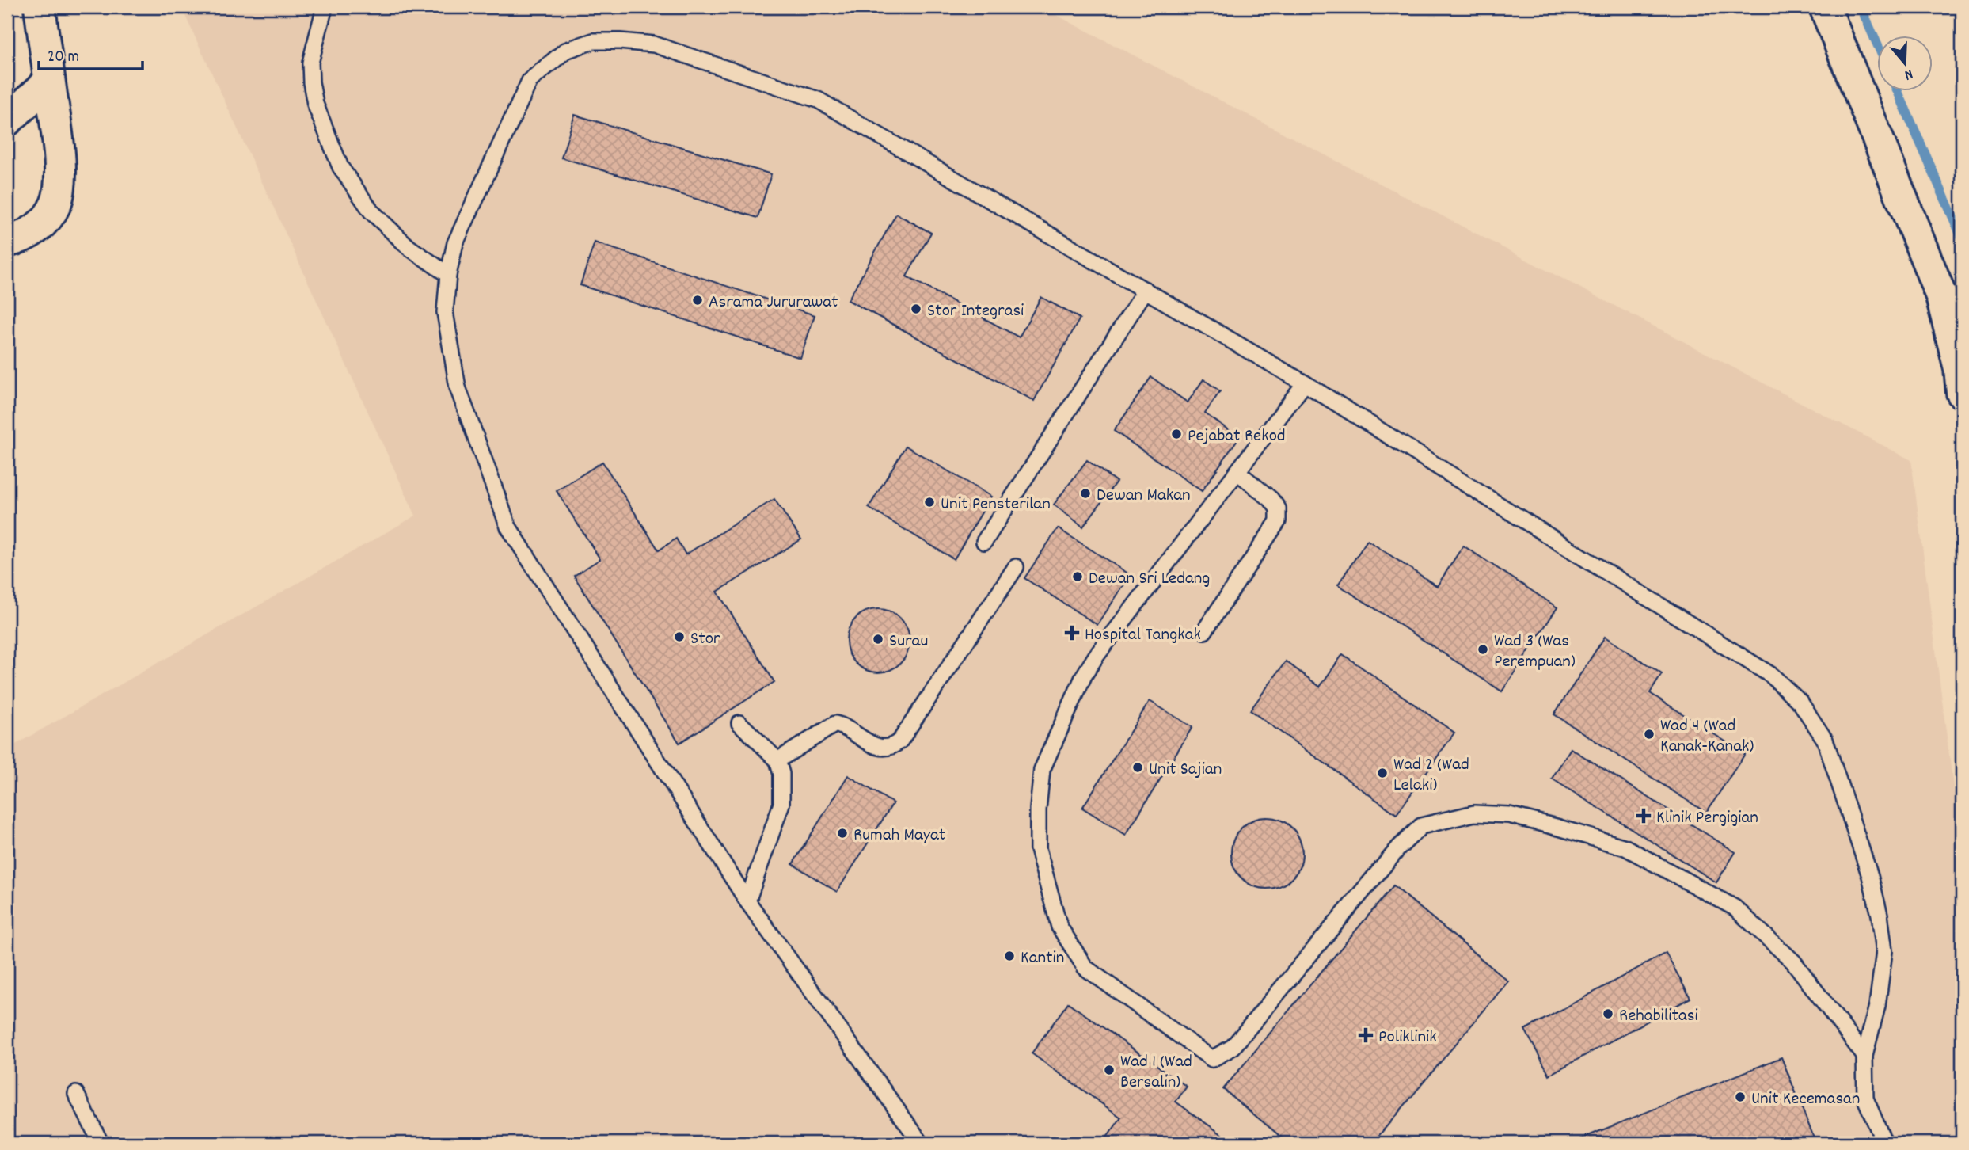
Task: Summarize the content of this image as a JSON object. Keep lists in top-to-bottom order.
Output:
{
  "places": {
    "other": [
      "Asrama Jururawat",
      "Stor Integrasi",
      "Pejabat Rekod",
      "Dewan Makan",
      "Unit Pensterilan",
      "Dewan Sri Ledang",
      "Stor",
      "Surau",
      "Wad 3 (Was Perempuan)",
      "Wad 4 (Wad Kanak-Kanak)",
      "Unit Sajian",
      "Wad 2 (Wad Lelaki)",
      "Rumah Mayat",
      "Kantin",
      "Rehabilitasi",
      "Wad 1 (Wad Bersalin)",
      "Unit Kecemasan"
    ],
    "health": ["Hospital Tangkak", "Klinik Pergigian", "Poliklinik"]
  },
  "scale_bar": "20 m",
  "north": "bottom"
}
